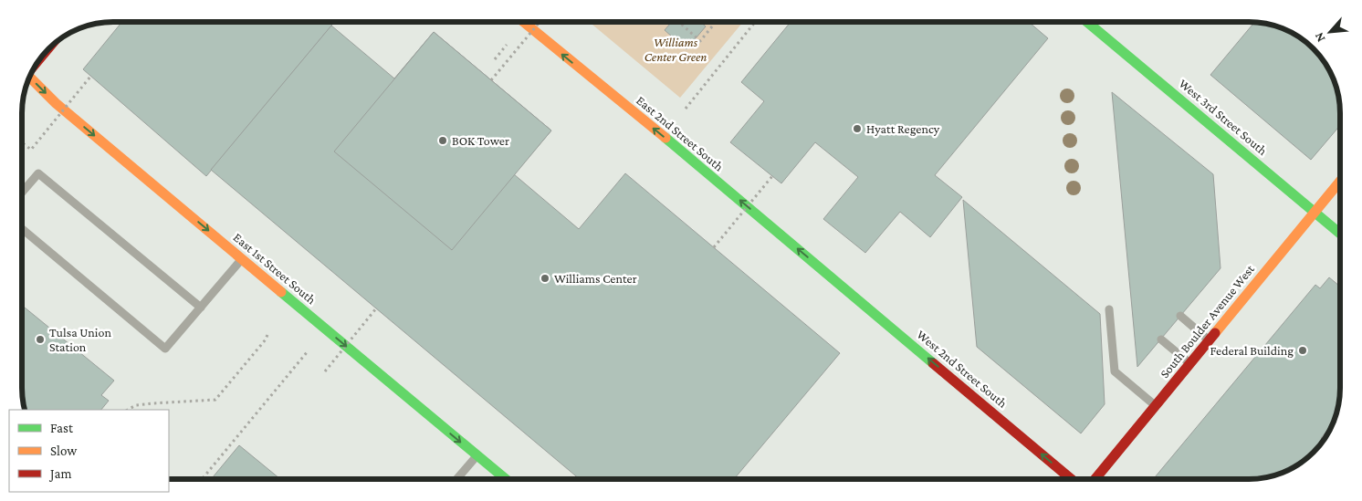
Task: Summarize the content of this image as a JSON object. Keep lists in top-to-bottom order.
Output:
{
  "streets": {
    "main road": [
      "West 3rd Street South",
      "East 2nd Street South",
      "East 1st Street South",
      "South Boulder Avenue West",
      "West 2nd Street South"
    ]
  },
  "crossings": [
    ["West 3rd Street South", "South Boulder Avenue West"],
    ["East 2nd Street South", "West 2nd Street South"]
  ],
  "one_way": ["East 2nd Street South", "East 1st Street South", "West 2nd Street South"],
  "parks": ["Williams Center Green"],
  "places": [
    "Hyatt Regency",
    "BOK Tower",
    "Williams Center",
    "Tulsa Union Station",
    "Federal Building"
  ],
  "legend": ["Fast", "Slow", "Jam"],
  "north": "bottom left"
}
